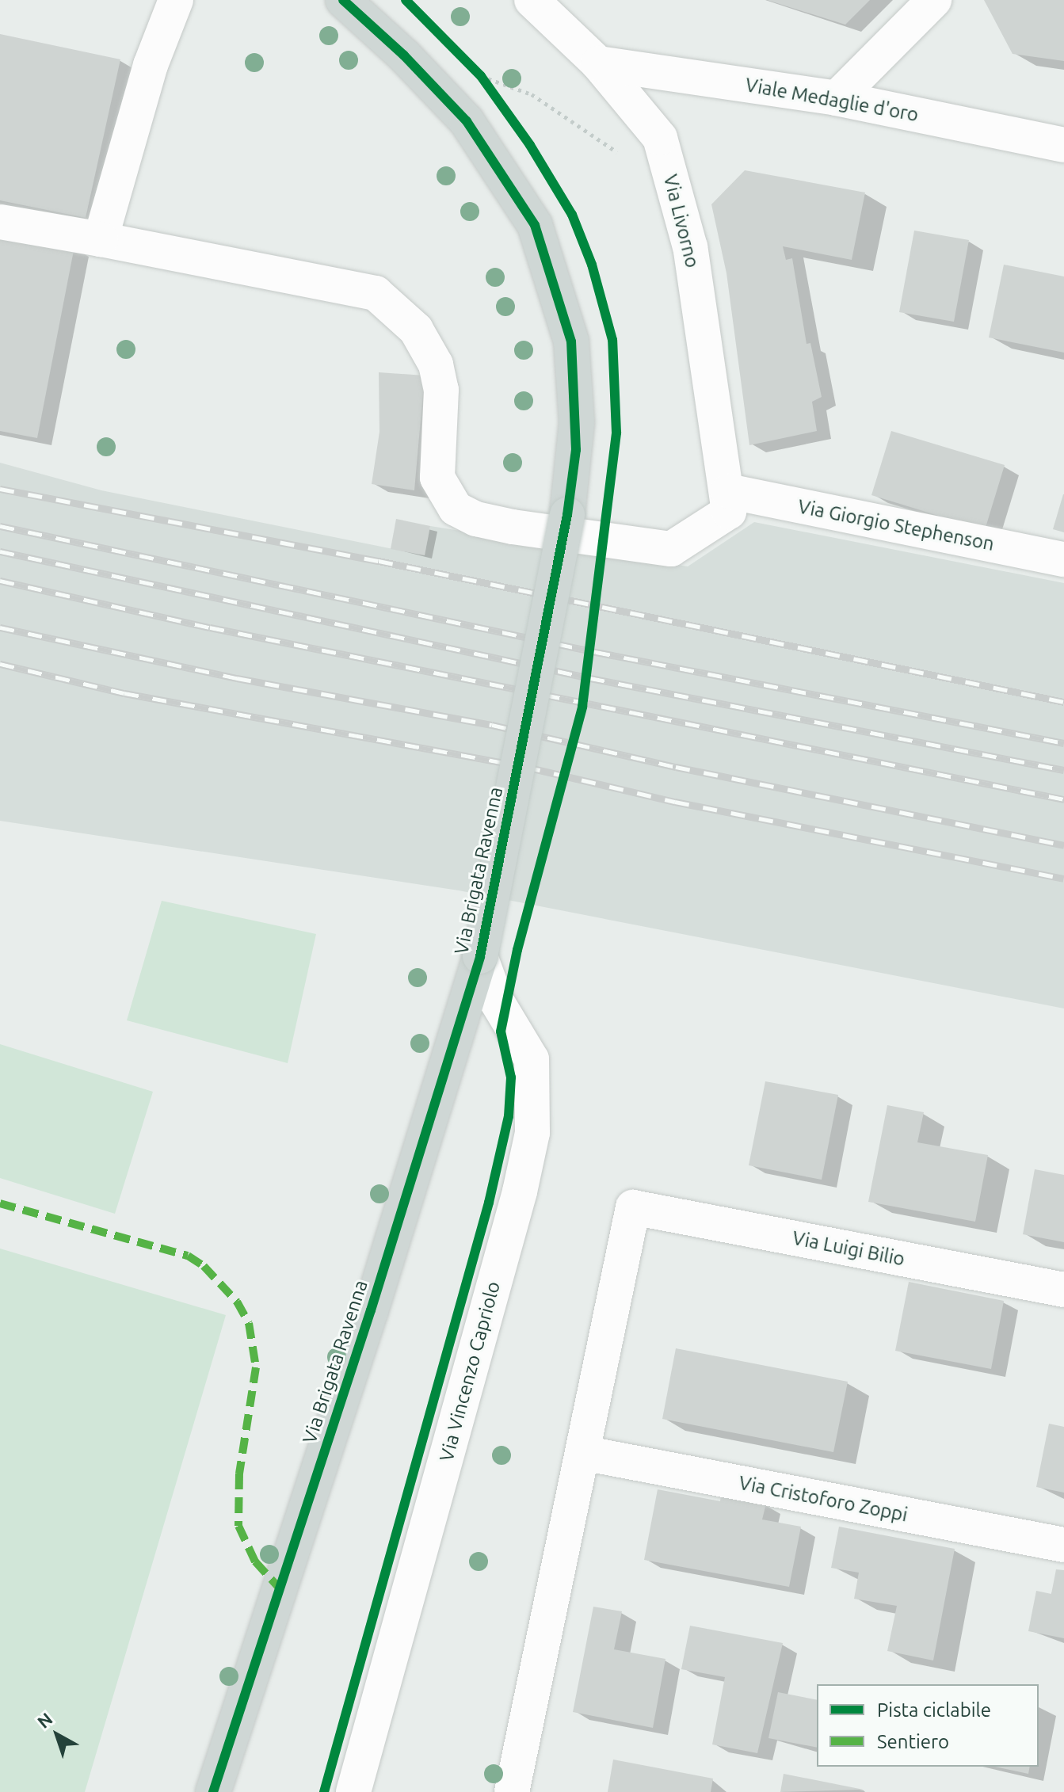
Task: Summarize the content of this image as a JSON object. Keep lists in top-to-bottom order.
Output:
{
  "streets": {
    "main road": ["Via Brigata Ravenna"],
    "street": [
      "Viale Medaglie d'oro",
      "Via Livorno",
      "Via Giorgio Stephenson",
      "Via Luigi Bilio",
      "Via Vincenzo Capriolo",
      "Via Cristoforo Zoppi"
    ]
  },
  "crossings": [
    ["Viale Medaglie d'oro", "Via Livorno"],
    ["Via Livorno", "Via Giorgio Stephenson"],
    ["Via Brigata Ravenna", "Via Vincenzo Capriolo"],
    ["Via Luigi Bilio", "Via Cristoforo Zoppi"]
  ],
  "legend": ["Pista ciclabile", "Sentiero"],
  "north": "top left"
}
